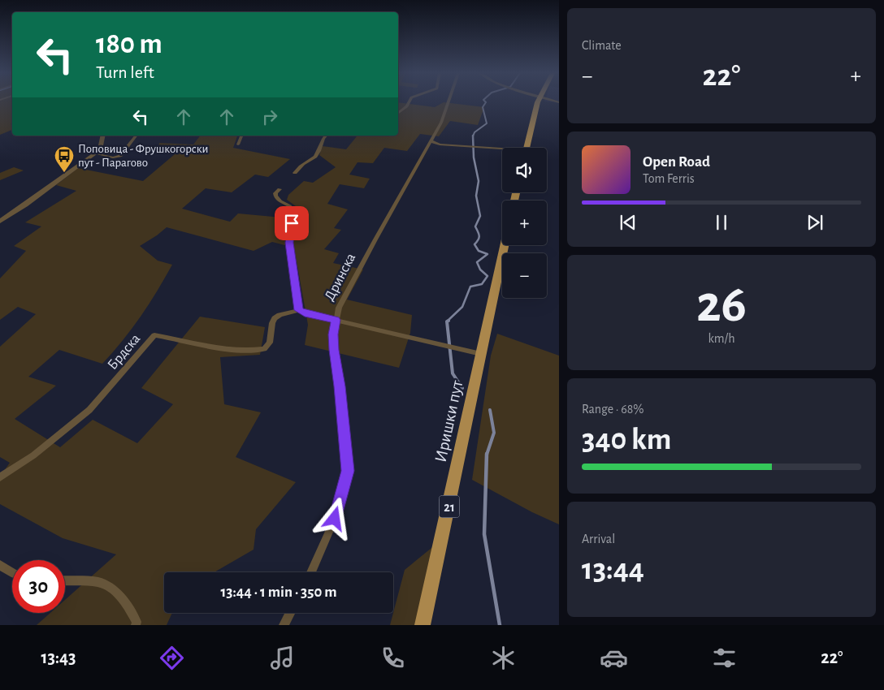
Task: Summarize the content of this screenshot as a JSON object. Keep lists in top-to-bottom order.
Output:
{
  "streets": {
    "main road": ["Иришки пут", "21"],
    "street": ["Дринска", "Брдска"]
  },
  "places": {
    "bus stop": ["Поповица - Фрушкогорски пут - Парагово"]
  },
  "page": {
    "tile": [
      "Climate",
      ["26", "km/h"],
      ["Range · 68%", "340 km"],
      ["Arrival", "13:44"]
    ],
    "turn": ["180 m", "Turn left"],
    "heat": ["−", "22°", "+"],
    "song": ["Open Road", "Tom Ferris"],
    "map_buttons": ["+", "−"],
    "limit": "30",
    "trip": "13:44 · 1 min · 350 m",
    "tabs": ["13:43", "22°"]
  }
}
